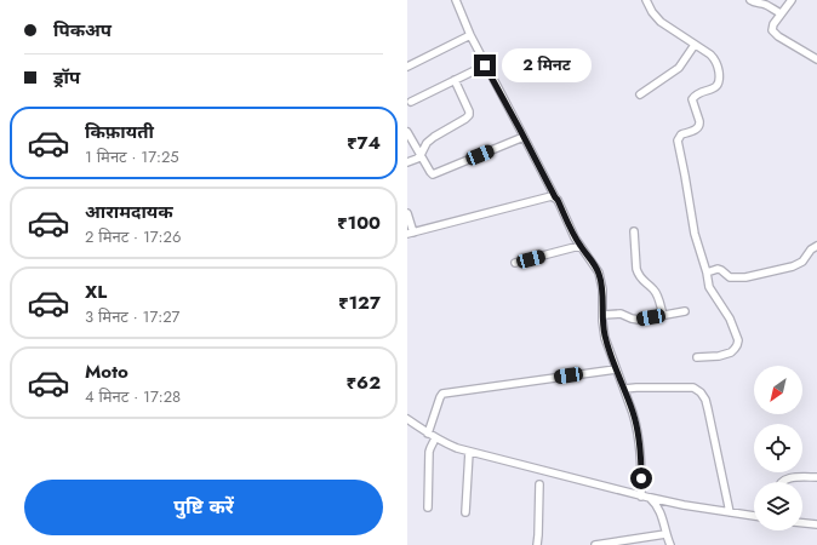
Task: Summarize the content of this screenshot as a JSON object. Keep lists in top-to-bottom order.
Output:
{
  "north": "bottom left",
  "page": {
    "banner": ["पिकअप", "ड्रॉप"],
    "bubble": "2 मिनट",
    "list": [
      {
        "name": "किफ़ायती",
        "note": "1 मिनट · 17:25",
        "value": "₹74"
      },
      {
        "name": "आरामदायक",
        "note": "2 मिनट · 17:26",
        "value": "₹100"
      },
      {
        "name": "XL",
        "note": "3 मिनट · 17:27",
        "value": "₹127"
      },
      {
        "name": "Moto",
        "note": "4 मिनट · 17:28",
        "value": "₹62"
      }
    ],
    "buttons": "पुष्टि करें"
  }
}
